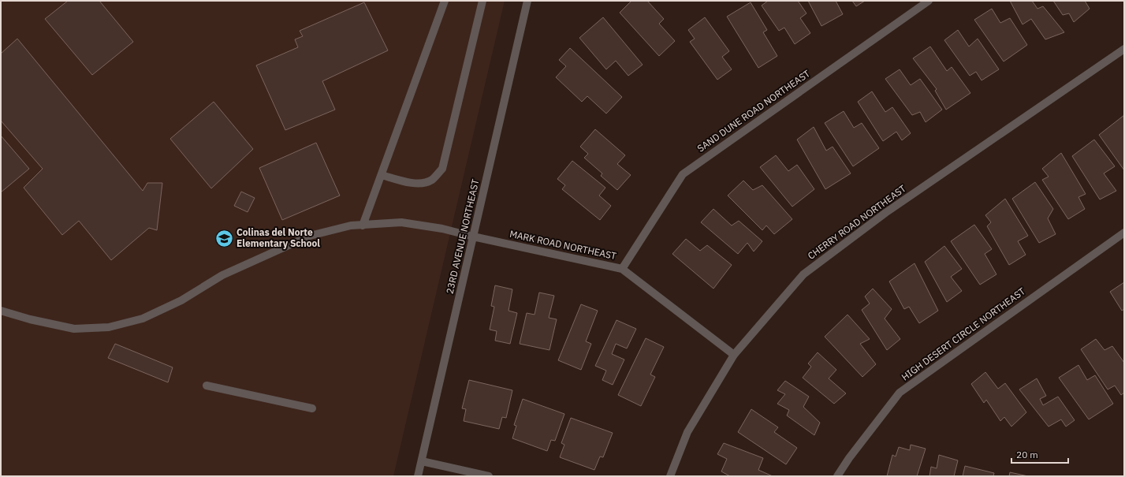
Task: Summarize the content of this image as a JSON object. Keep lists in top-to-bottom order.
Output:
{
  "streets": {
    "street": [
      "SAND DUNE ROAD NORTHEAST",
      "CHERRY ROAD NORTHEAST",
      "23RD AVENUE NORTHEAST",
      "MARK ROAD NORTHEAST",
      "HIGH DESERT CIRCLE NORTHEAST"
    ]
  },
  "crossings": [
    ["SAND DUNE ROAD NORTHEAST", "MARK ROAD NORTHEAST"],
    ["CHERRY ROAD NORTHEAST", "MARK ROAD NORTHEAST"],
    ["23RD AVENUE NORTHEAST", "MARK ROAD NORTHEAST"]
  ],
  "places": {
    "school or university": ["Colinas del Norte Elementary School"]
  },
  "scale_bar": "20 m"
}
